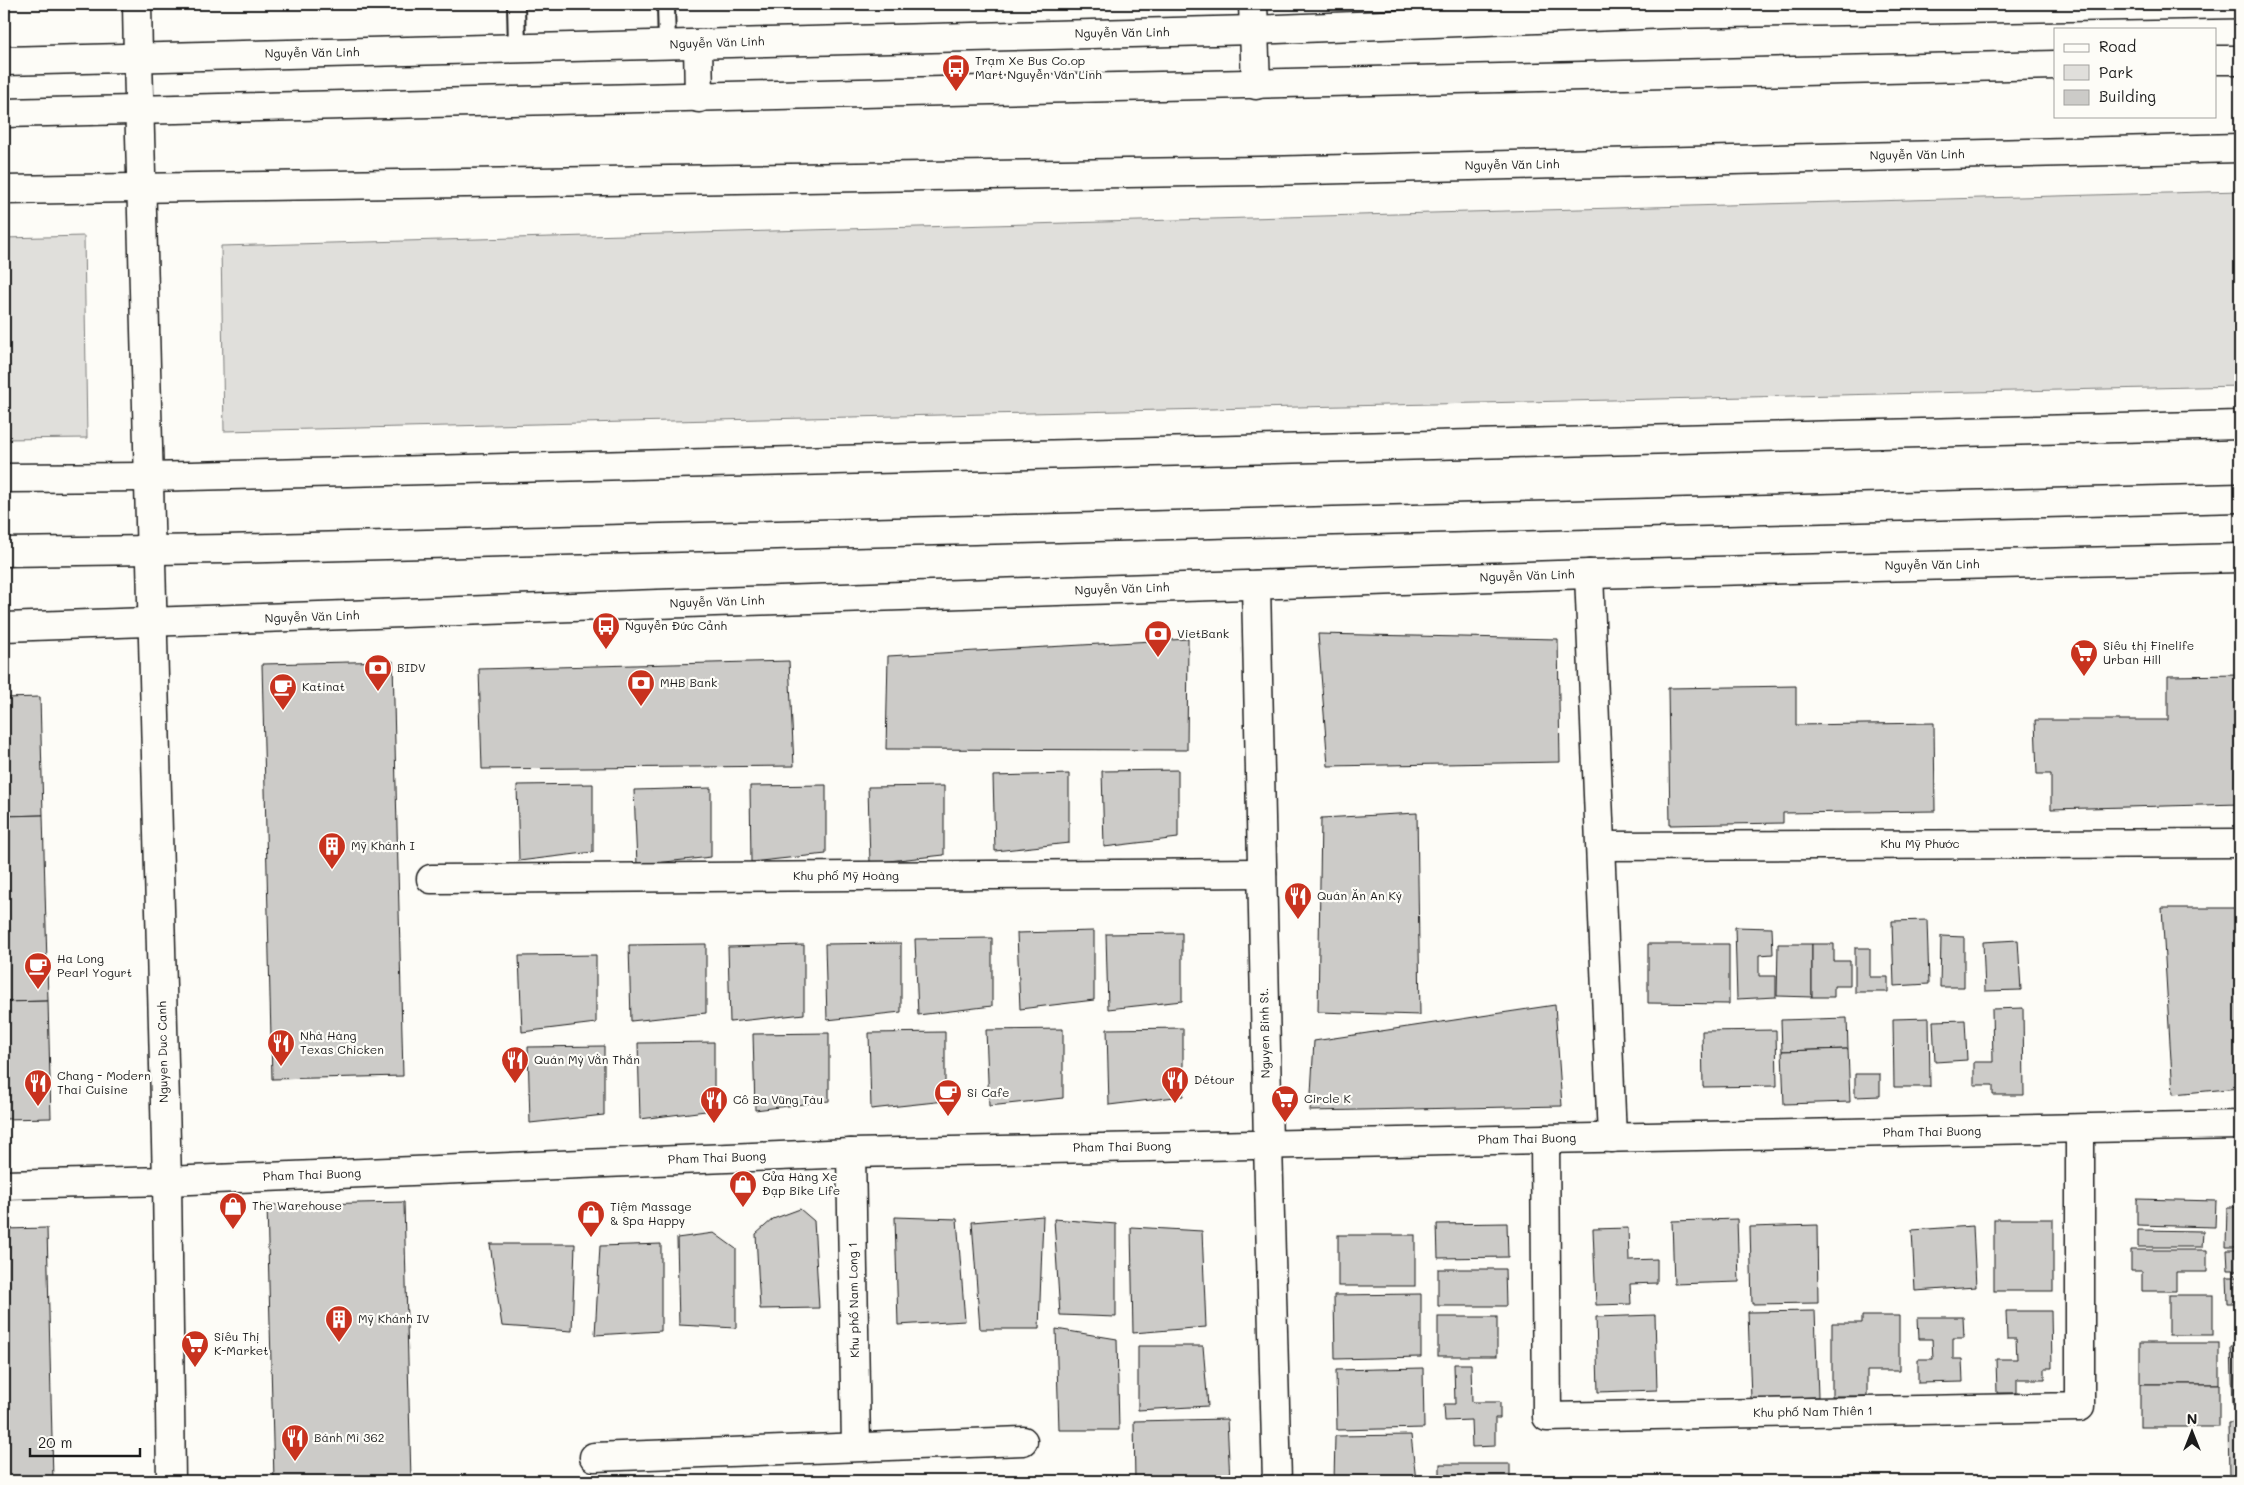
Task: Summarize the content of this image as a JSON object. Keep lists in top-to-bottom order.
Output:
{
  "streets": {
    "main road": [
      "Nguyễn Văn Linh",
      "Khu Mỹ Phước",
      "Khu phố Mỹ Hoàng",
      "Nguyen Binh St.",
      "Nguyen Duc Canh",
      "Pham Thai Buong",
      "Khu phố Nam Long 1",
      "Khu phố Nam Thiên 1"
    ]
  },
  "crossings": [
    ["Nguyễn Văn Linh", "Nguyen Binh St."],
    ["Nguyễn Văn Linh", "Nguyen Duc Canh"],
    ["Khu phố Mỹ Hoàng", "Nguyen Binh St."],
    ["Nguyen Binh St.", "Pham Thai Buong"],
    ["Nguyen Duc Canh", "Pham Thai Buong"],
    ["Pham Thai Buong", "Khu phố Nam Long 1"],
    ["Pham Thai Buong", "Khu phố Nam Thiên 1"]
  ],
  "places": {
    "bus stop": ["Trạm Xe Bus Co.op Mart Nguyễn Văn Linh", "Nguyễn Đức Cảnh"],
    "bank": ["VietBank", "BIDV", "MHB Bank"],
    "supermarket": ["Siêu thị Finelife Urban Hill", "Circle K", "Siêu Thị K-Market"],
    "cafe": ["Katinat", "Ha Long Pearl Yogurt", "Si Cafe"],
    "building": ["Mỹ Khánh I", "Mỹ Khánh IV"],
    "restaurant": [
      "Quán Ăn An Ký",
      "Nhà Hàng Texas Chicken",
      "Quán Mỳ Vằn Thắn",
      "Détour",
      "Chang - Modern Thai Cuisine",
      "Cô Ba Vũng Tàu",
      "Bánh Mì 362"
    ],
    "shop": ["Cửa Hàng Xe Đạp Bike Life", "The Warehouse", "Tiệm Massage & Spa Happy"]
  },
  "legend": ["Road", "Park", "Building"],
  "scale_bar": "20 m",
  "north": "top"
}
